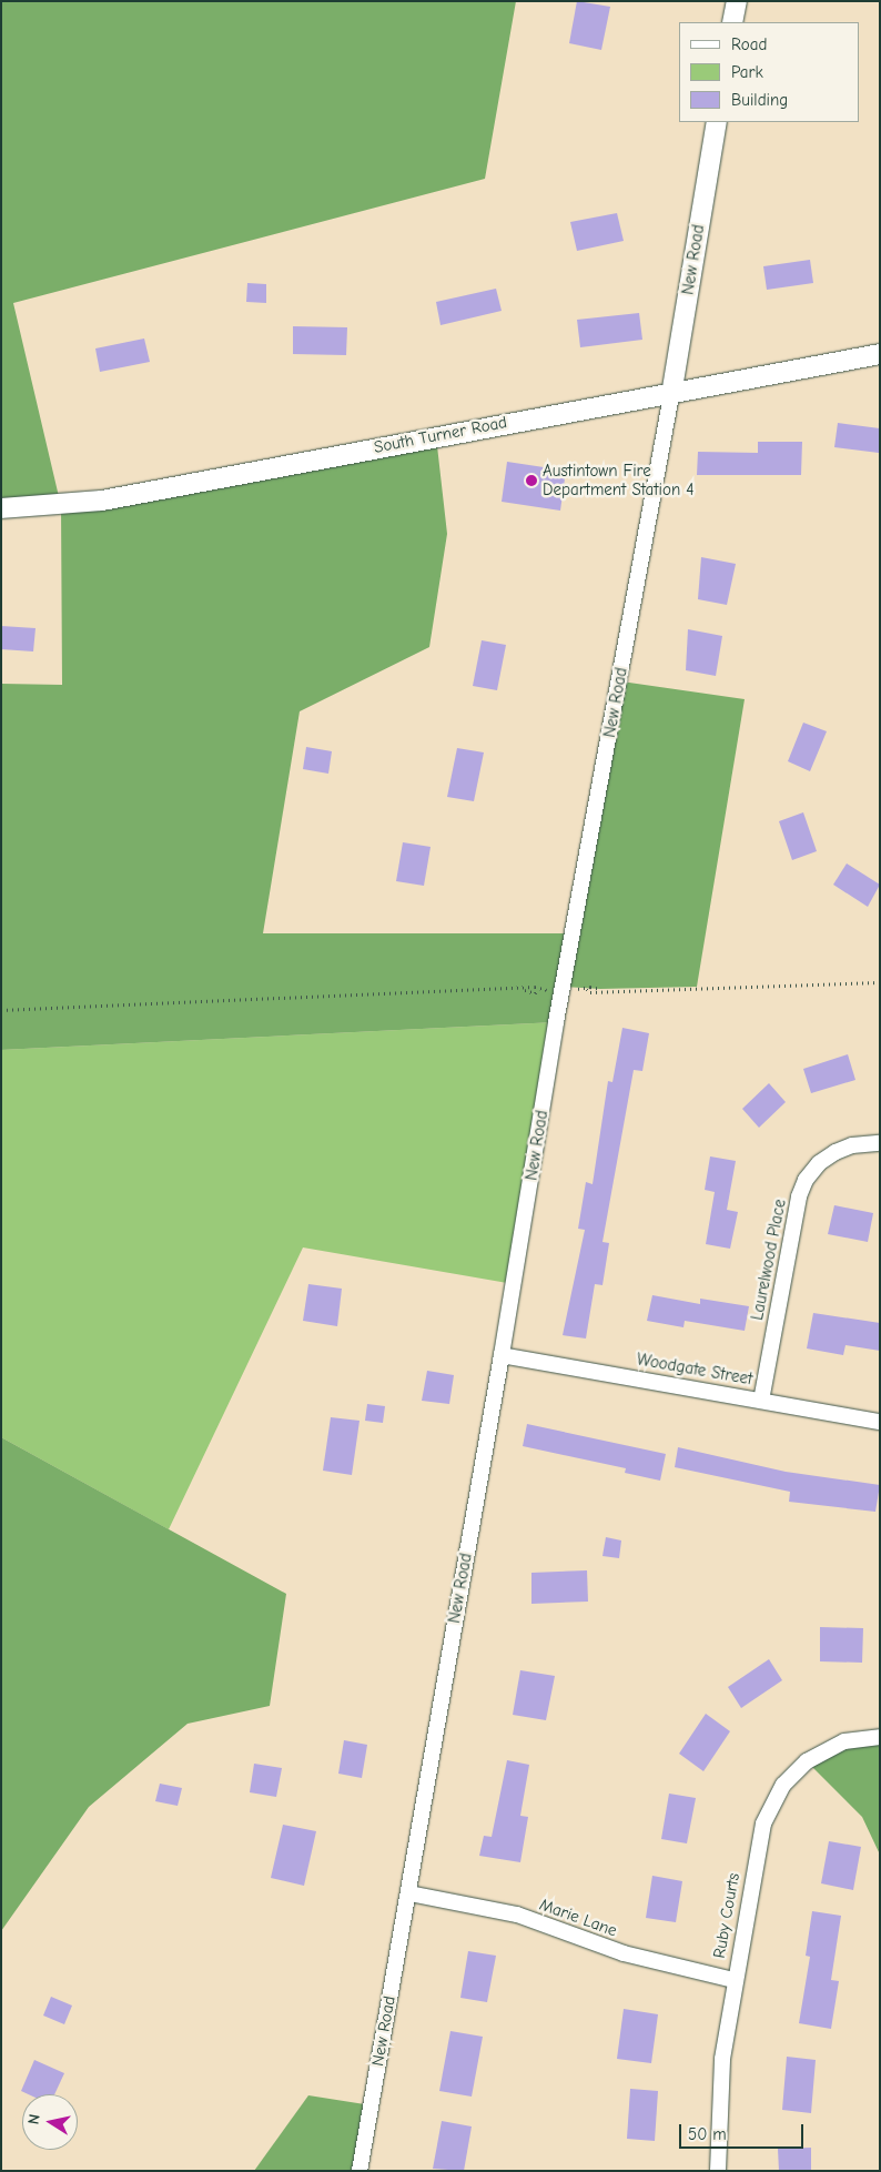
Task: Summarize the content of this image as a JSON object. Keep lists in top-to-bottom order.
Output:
{
  "streets": {
    "street": [
      "New Road",
      "South Turner Road",
      "Laurelwood Place",
      "Woodgate Street",
      "Ruby Courts",
      "Marie Lane"
    ]
  },
  "crossings": [
    ["New Road", "South Turner Road"],
    ["New Road", "Woodgate Street"],
    ["New Road", "Marie Lane"],
    ["Laurelwood Place", "Woodgate Street"],
    ["Ruby Courts", "Marie Lane"]
  ],
  "places": ["Austintown Fire Department Station 4"],
  "legend": ["Road", "Park", "Building"],
  "scale_bar": "50 m",
  "north": "left"
}
